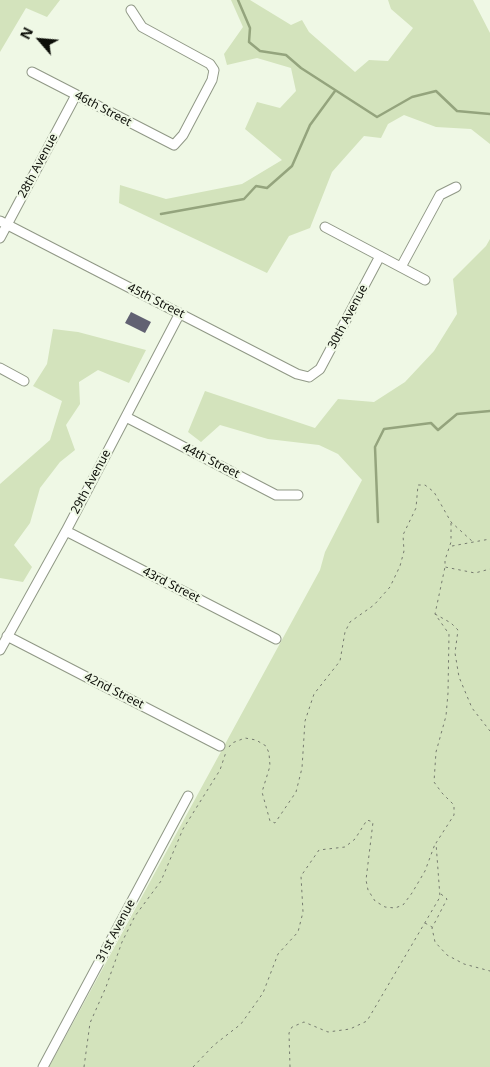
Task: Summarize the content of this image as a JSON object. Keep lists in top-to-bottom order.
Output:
{
  "streets": {
    "street": [
      "46th Street",
      "28th Avenue",
      "45th Street",
      "30th Avenue",
      "44th Street",
      "29th Avenue",
      "43rd Street",
      "42nd Street",
      "31st Avenue"
    ]
  },
  "crossings": [
    ["46th Street", "28th Avenue"],
    ["28th Avenue", "45th Street"],
    ["45th Street", "30th Avenue"],
    ["45th Street", "29th Avenue"],
    ["44th Street", "29th Avenue"],
    ["29th Avenue", "43rd Street"],
    ["29th Avenue", "42nd Street"]
  ],
  "north": "top left"
}
